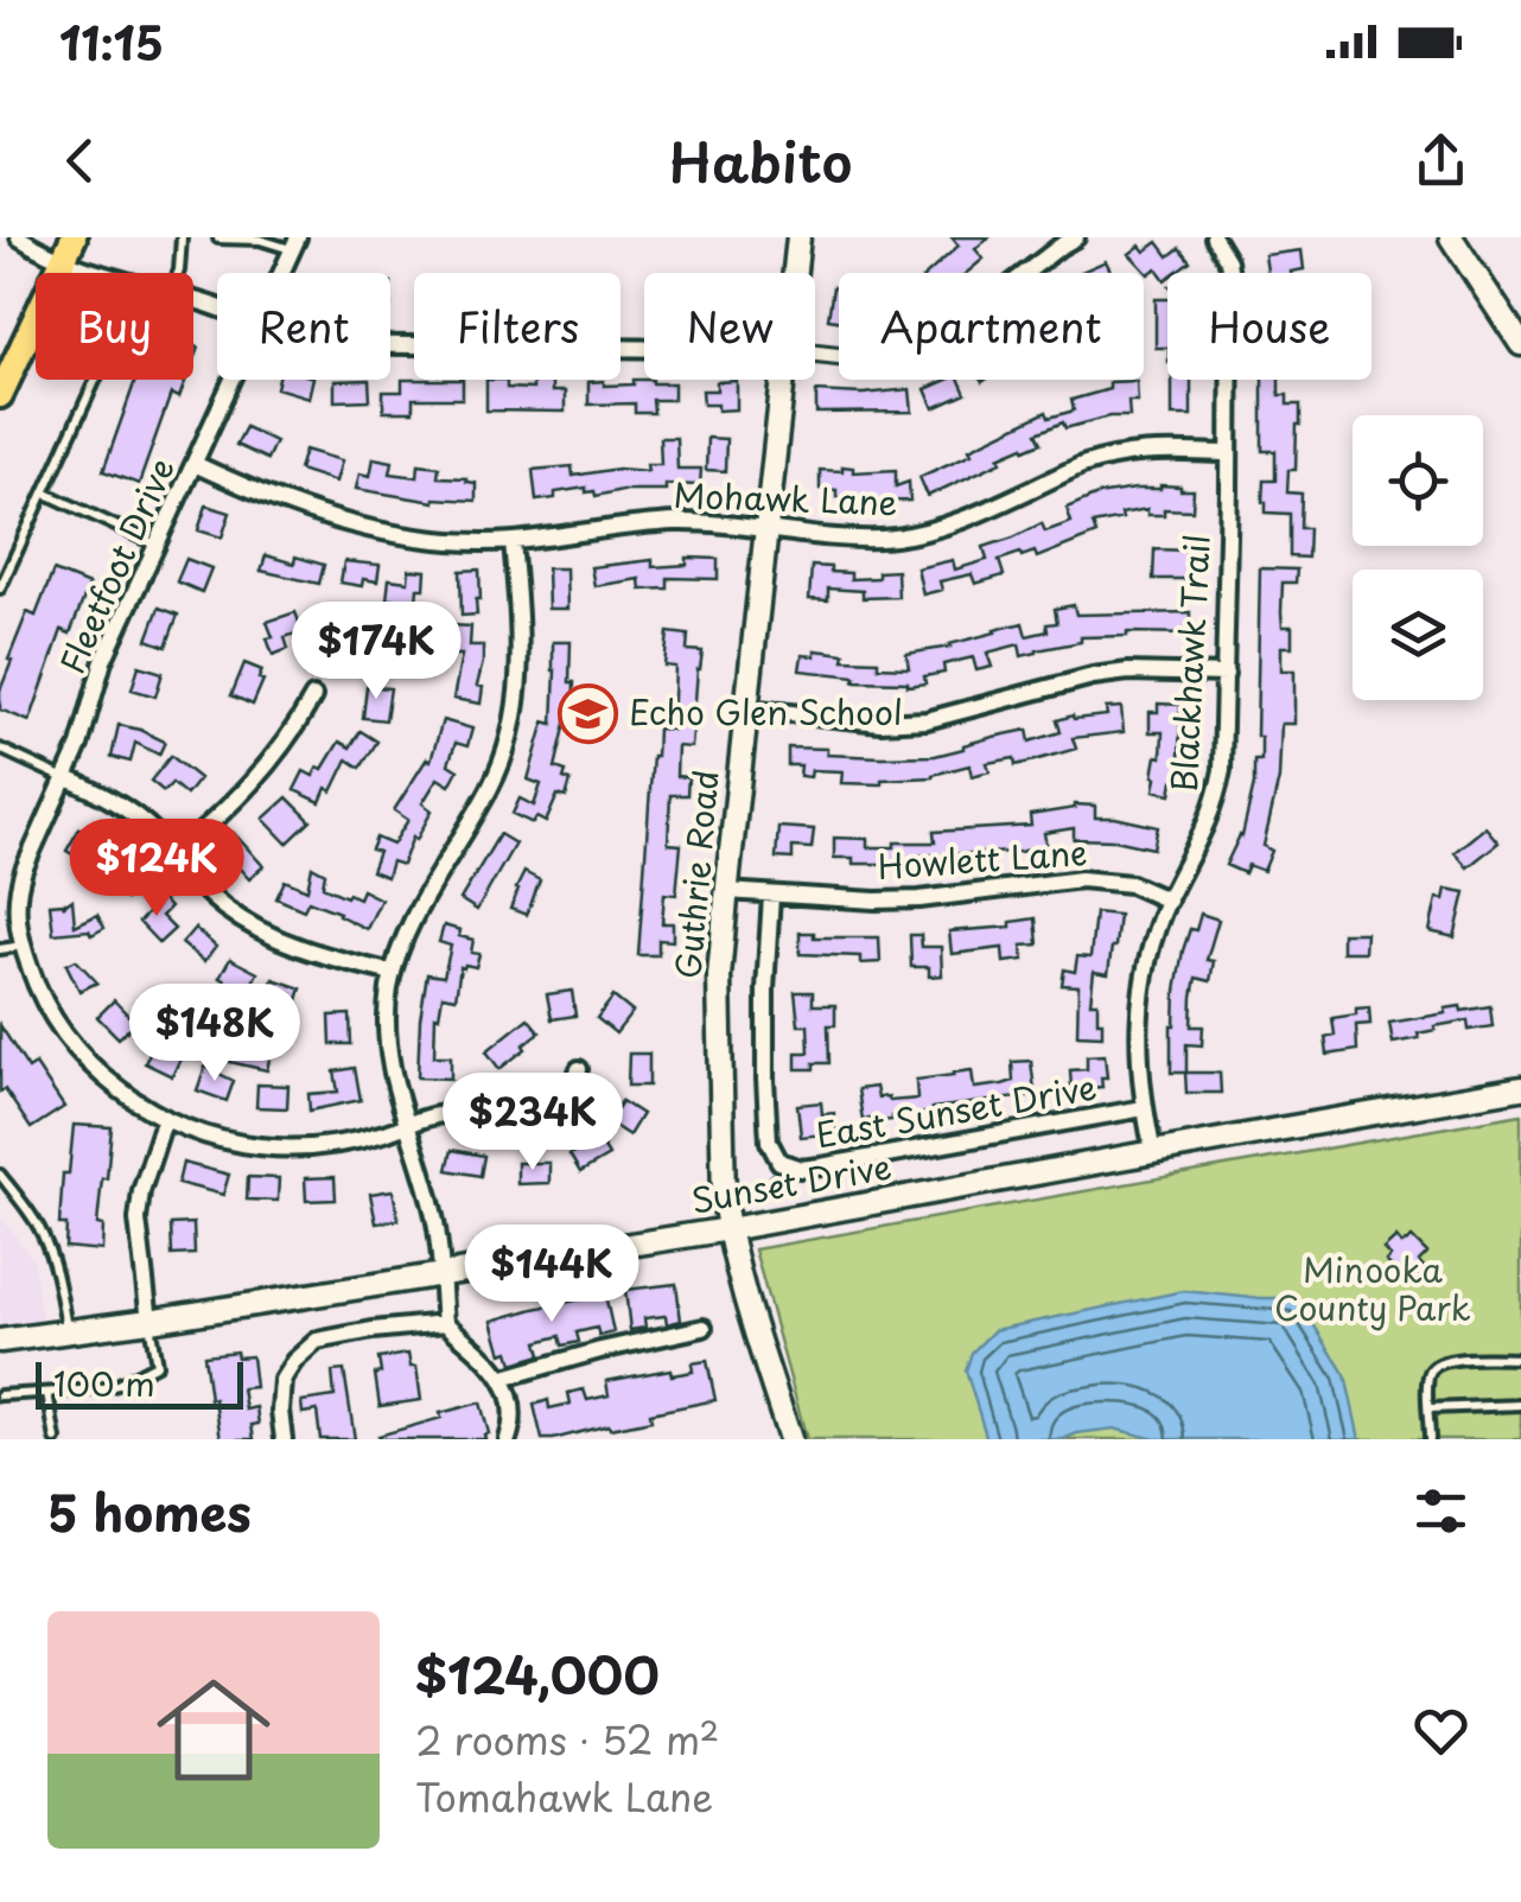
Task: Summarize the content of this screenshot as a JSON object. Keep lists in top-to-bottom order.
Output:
{
  "streets": {
    "street": [
      "Mohawk Lane",
      "Fleetfoot Drive",
      "Blackhawk Trail",
      "Howlett Lane",
      "Guthrie Road",
      "East Sunset Drive",
      "Sunset Drive"
    ]
  },
  "crossings": [
    ["Mohawk Lane", "Fleetfoot Drive"],
    ["Mohawk Lane", "Blackhawk Trail"],
    ["Mohawk Lane", "Guthrie Road"],
    ["Blackhawk Trail", "Howlett Lane"],
    ["Blackhawk Trail", "East Sunset Drive"],
    ["Blackhawk Trail", "Sunset Drive"],
    ["Howlett Lane", "Guthrie Road"],
    ["Guthrie Road", "Sunset Drive"]
  ],
  "parks": ["Minooka County Park"],
  "places": {
    "school or university": ["Echo Glen School"]
  },
  "scale_bar": "100 m",
  "page": {
    "status": "11:15",
    "header": "Habito",
    "chip": [
      "Buy",
      "Rent",
      "Filters",
      "New",
      "Apartment",
      "House"
    ],
    "price": [
      "$174K",
      "$124K",
      "$148K",
      "$234K",
      "$144K"
    ],
    "scale": "100 m",
    "heading": "5 homes",
    "list": [
      {
        "name": "$124,000",
        "note": "2 rooms · 52 m² · Tomahawk Lane"
      }
    ]
  }
}
